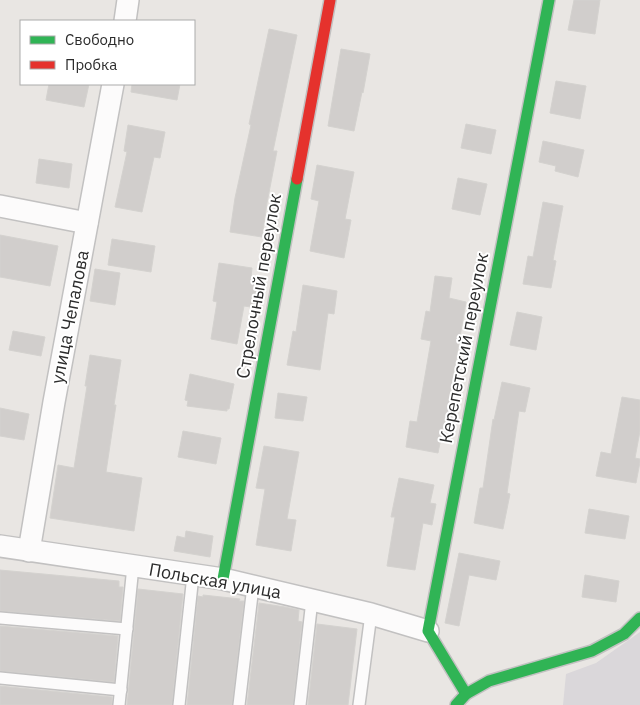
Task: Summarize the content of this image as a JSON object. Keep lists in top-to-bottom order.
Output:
{
  "streets": {
    "street": [
      "Стрелочный переулок",
      "улица Чепалова",
      "Керепетский переулок",
      "Польская улица"
    ]
  },
  "crossings": [
    ["Стрелочный переулок", "Польская улица"],
    ["улица Чепалова", "Польская улица"],
    ["Керепетский переулок", "Польская улица"]
  ],
  "legend": ["Свободно", "Пробка"]
}
